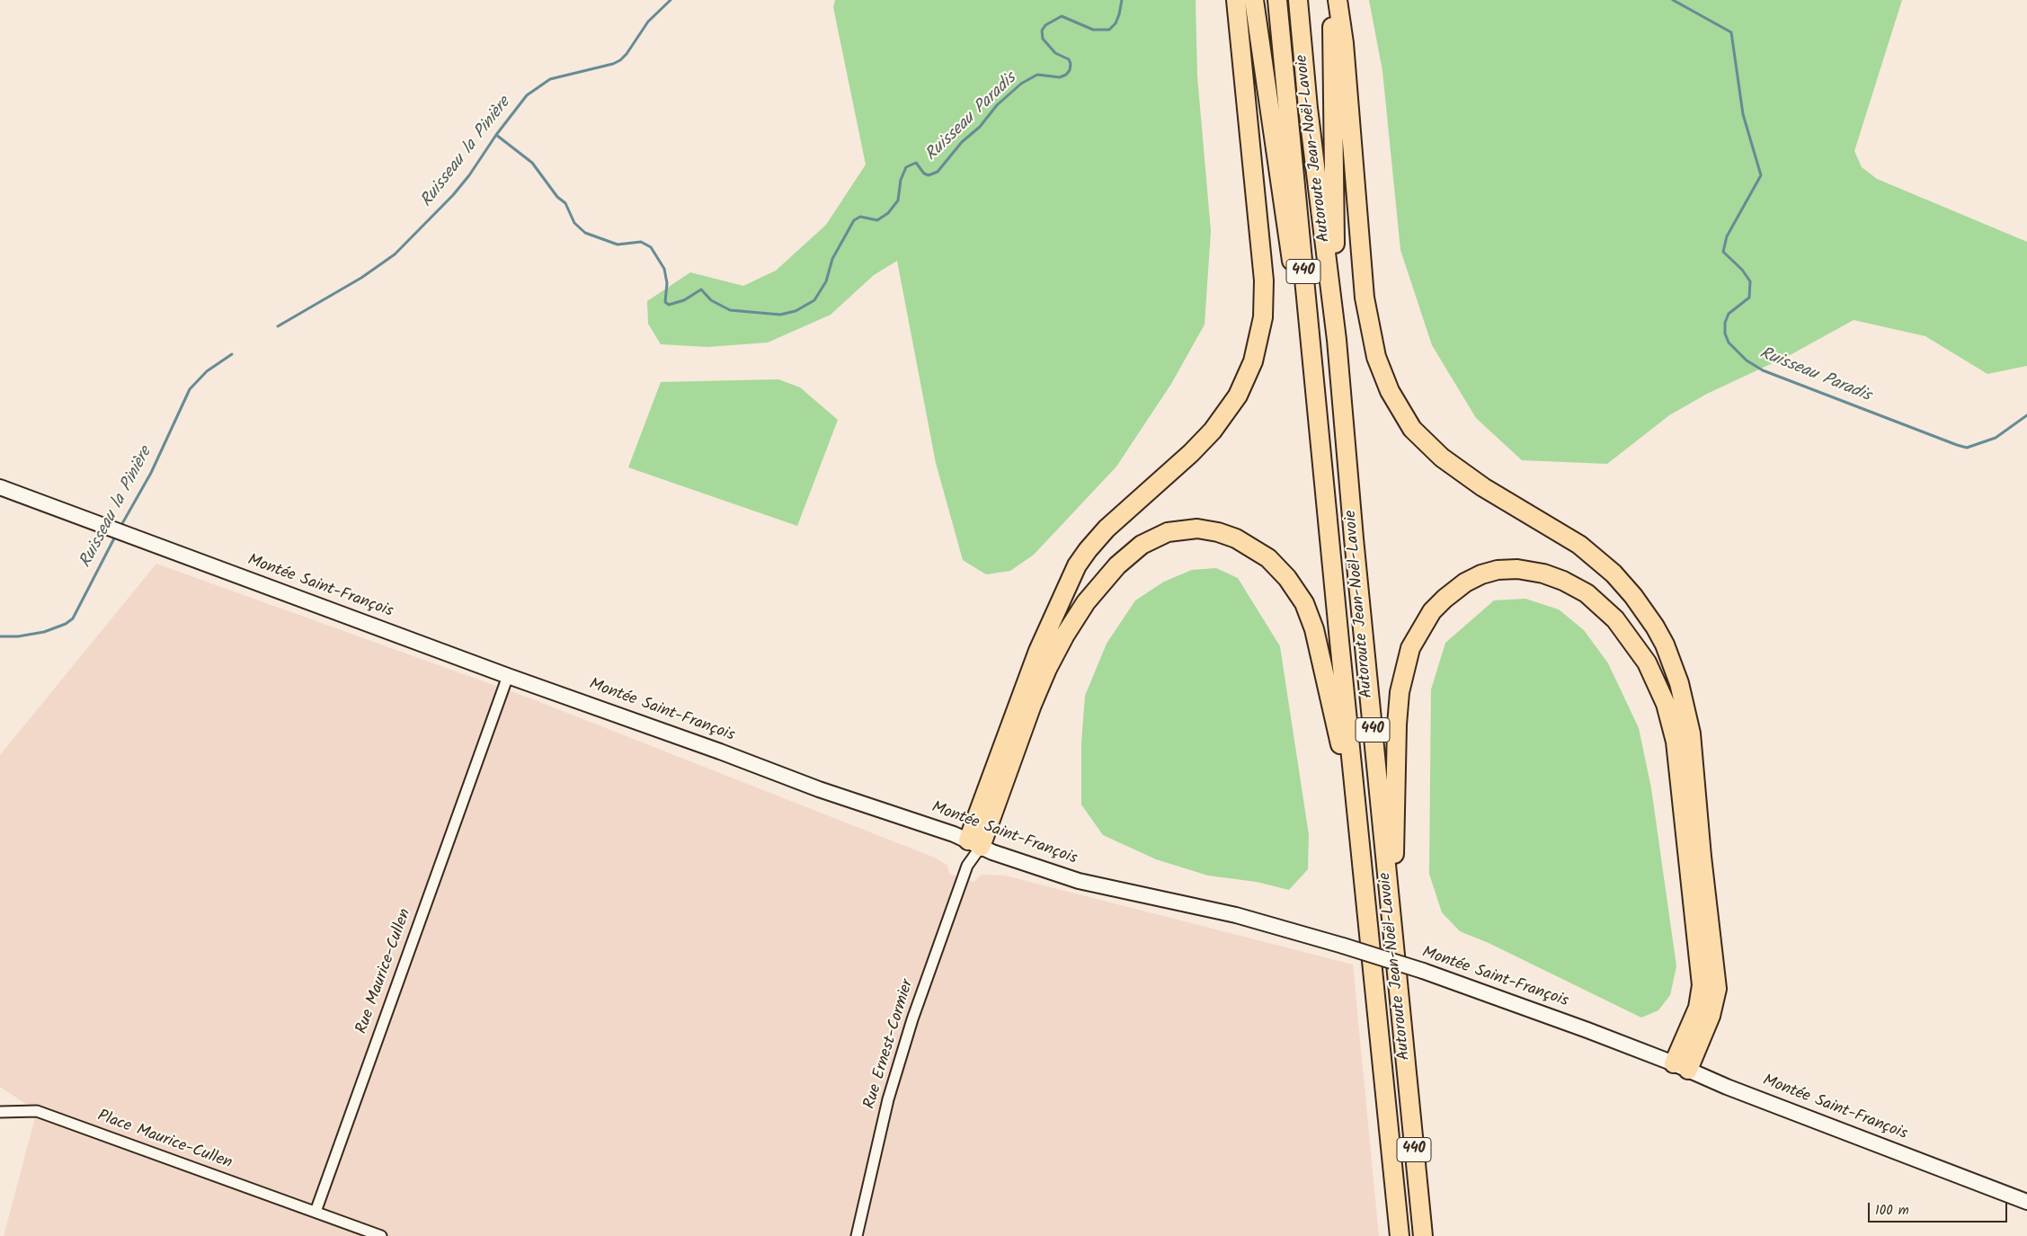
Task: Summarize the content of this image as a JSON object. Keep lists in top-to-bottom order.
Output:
{
  "streets": {
    "highway": ["Autoroute Jean-Noël-Lavoie", "440"],
    "street": [
      "Montée Saint-François",
      "Rue Maurice-Cullen",
      "Rue Ernest-Cormier",
      "Place Maurice-Cullen"
    ]
  },
  "crossings": [
    ["Montée Saint-François", "Rue Maurice-Cullen"],
    ["Montée Saint-François", "Rue Ernest-Cormier"],
    ["Rue Maurice-Cullen", "Place Maurice-Cullen"]
  ],
  "water": ["Ruisseau Paradis", "Ruisseau la Pinière"],
  "scale_bar": "100 m"
}
